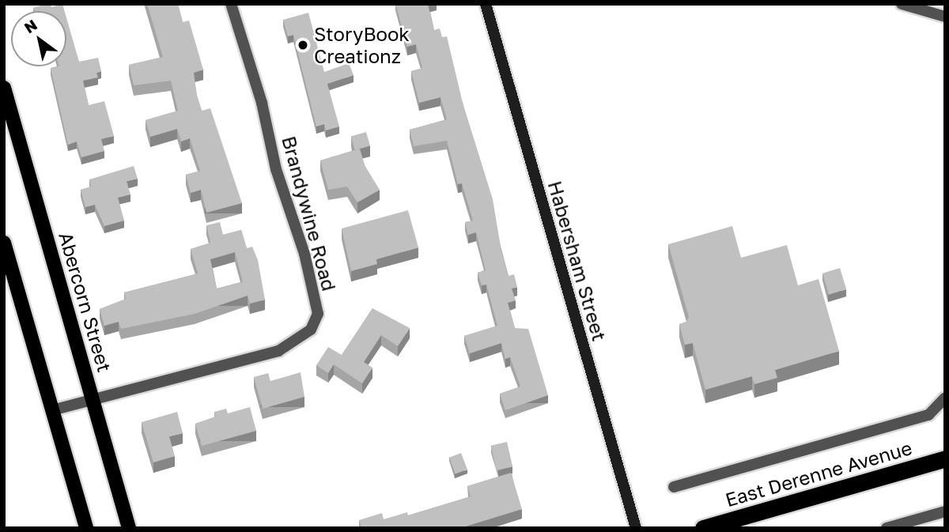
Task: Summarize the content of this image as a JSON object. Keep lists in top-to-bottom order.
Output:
{
  "streets": {
    "highway": ["East Derenne Avenue"],
    "main road": ["Abercorn Street"],
    "street": ["Brandywine Road", "Habersham Street"]
  },
  "crossings": [
    ["Brandywine Road", "Abercorn Street"]
  ],
  "places": ["StoryBook Creationz"],
  "north": "top left"
}
